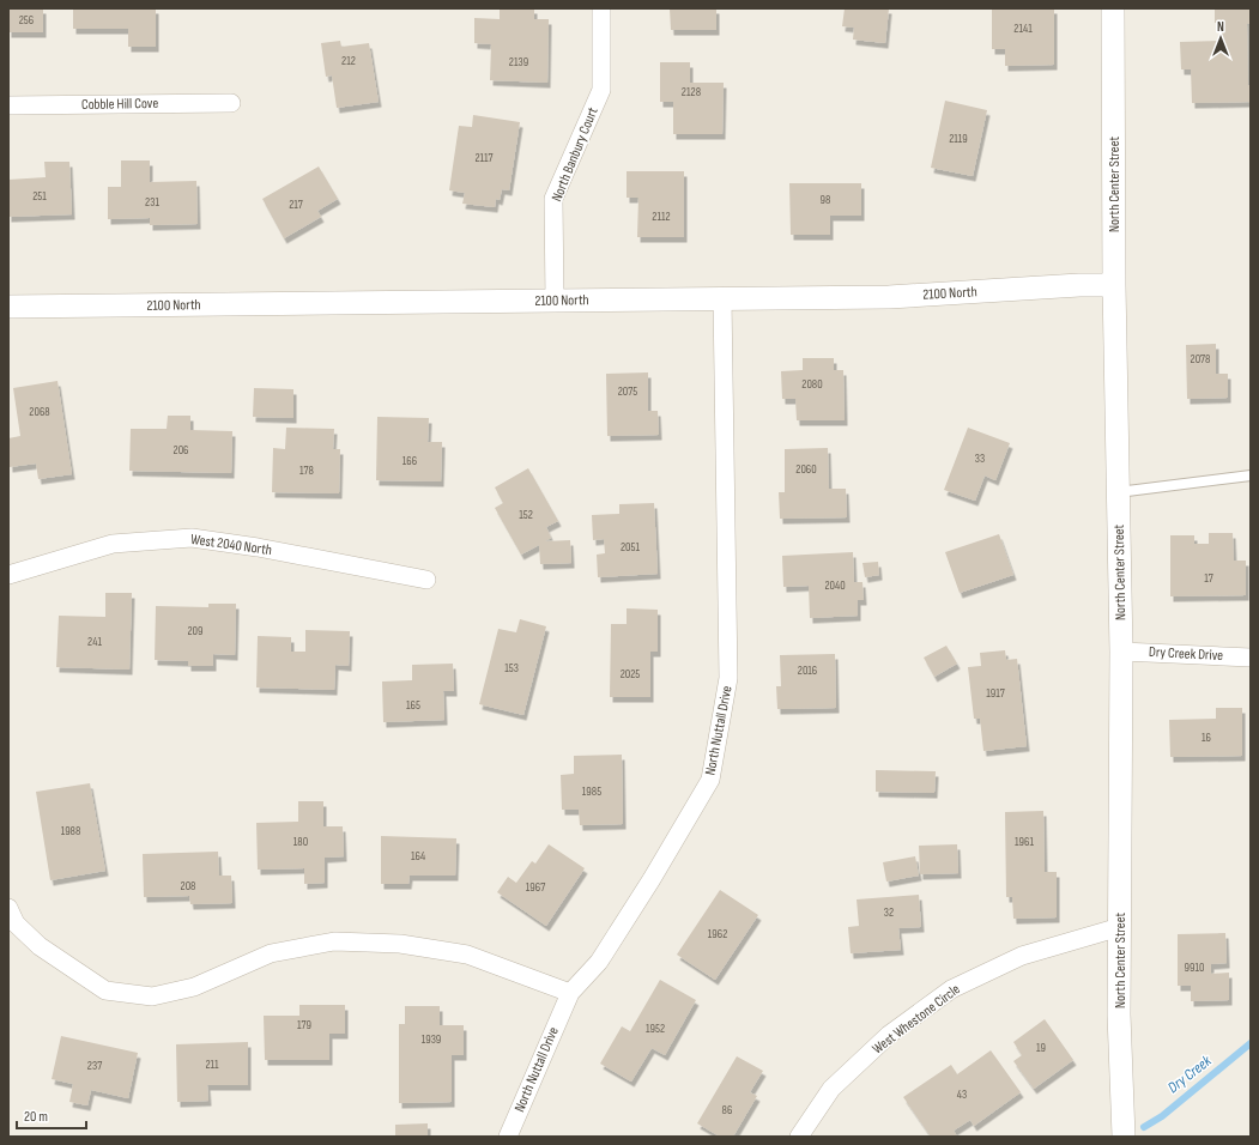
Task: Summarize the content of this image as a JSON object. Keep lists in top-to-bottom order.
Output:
{
  "streets": {
    "street": [
      "Cobble Hill Cove",
      "North Banbury Court",
      "North Center Street",
      "2100 North",
      "West 2040 North",
      "Dry Creek Drive",
      "North Nuttall Drive",
      "West Whestone Circle"
    ]
  },
  "crossings": [
    ["North Banbury Court", "2100 North"],
    ["North Center Street", "2100 North"],
    ["North Center Street", "Dry Creek Drive"],
    ["North Center Street", "West Whestone Circle"],
    ["2100 North", "North Nuttall Drive"]
  ],
  "water": ["Dry Creek"],
  "house_numbers": [
    "256",
    "2141",
    "212",
    "2139",
    "2128",
    "2119",
    "2117",
    "251",
    "98",
    "231",
    "217",
    "2112",
    "2078",
    "2080",
    "2075",
    "2068",
    "206",
    "33",
    "166",
    "2060",
    "178",
    "152",
    "2051",
    "17",
    "2040",
    "209",
    "241",
    "153",
    "2016",
    "2025",
    "1917",
    "165",
    "16",
    "1985",
    "1988",
    "180",
    "1961",
    "164",
    "208",
    "1967",
    "32",
    "1962",
    "9910",
    "179",
    "1952",
    "1939",
    "19",
    "211",
    "237",
    "43",
    "86"
  ],
  "scale_bar": "20 m",
  "north": "top"
}
